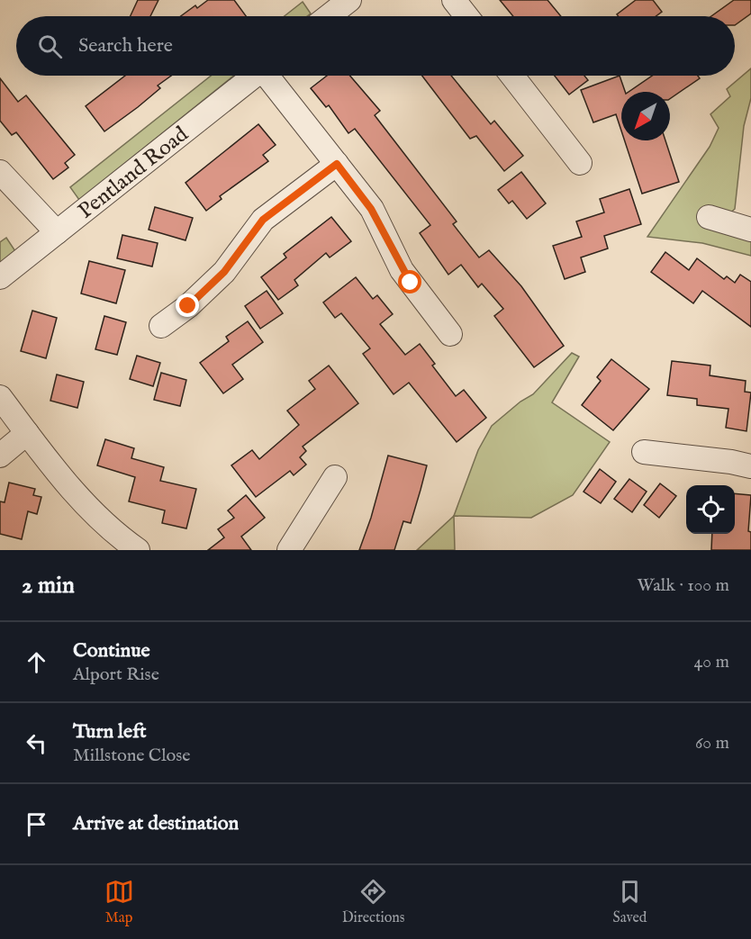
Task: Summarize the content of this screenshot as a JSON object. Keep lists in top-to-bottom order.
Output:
{
  "streets": {
    "street": ["Pentland Road"]
  },
  "north": "bottom left",
  "page": {
    "search": "Search here",
    "heading": ["2 min", "Walk · 100 m"],
    "list": [
      ["Continue", "Alport Rise", "40 m"],
      ["Turn left", "Millstone Close", "60 m"],
      "Arrive at destination"
    ],
    "nav": ["Map", "Directions", "Saved"]
  }
}
